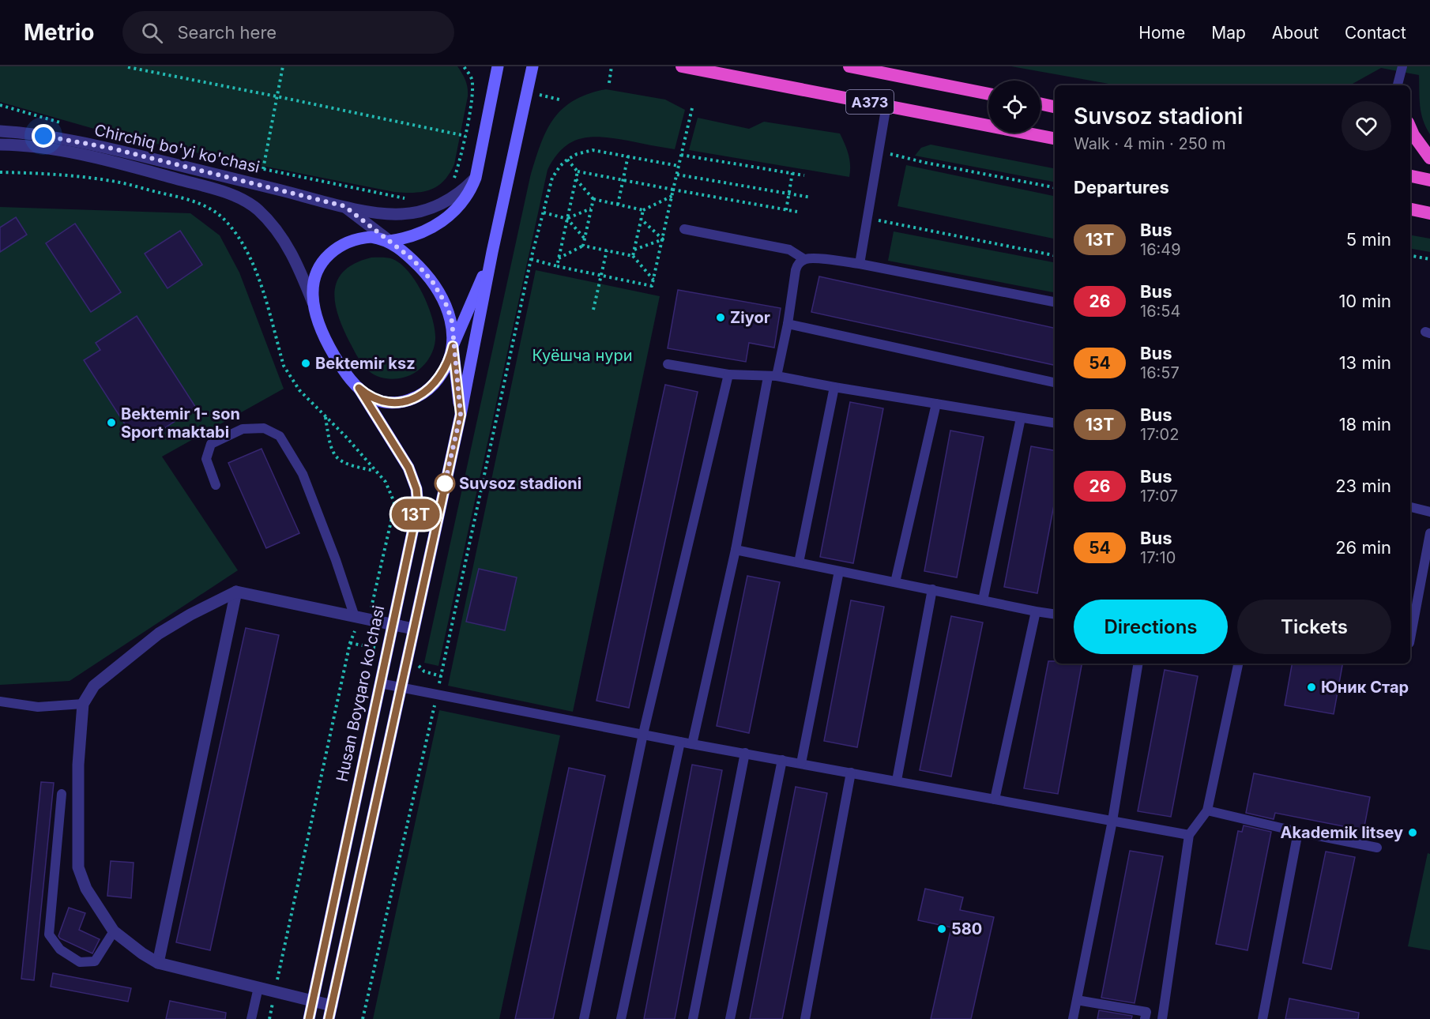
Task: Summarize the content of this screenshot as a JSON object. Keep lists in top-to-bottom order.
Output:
{
  "streets": {
    "highway": ["A373"],
    "main road": ["Husan Boyqaro ko'chasi"],
    "street": ["Chirchiq bo'yi ko'chasi"]
  },
  "crossings": [
    ["Chirchiq bo'yi ko'chasi", "Husan Boyqaro ko'chasi"]
  ],
  "parks": ["Куёшча нури"],
  "places": [
    "Ziyor",
    "Bektemir ksz",
    "Bektemir 1- son Sport maktabi",
    "Suvsoz stadioni",
    "Юник Стар",
    "Akademik litsey",
    "580"
  ],
  "lines": ["bus line 13Т"],
  "page": {
    "header": "Metrio",
    "search": "Search here",
    "nav": [
      "Home",
      "Map",
      "About",
      "Contact"
    ],
    "on_map": "13Т",
    "heading": [
      ["Suvsoz stadioni", "Walk · 4 min · 250 m"],
      "Departures"
    ],
    "list": [
      {
        "mark": "13Т",
        "name": "Bus",
        "note": "16:49",
        "value": "5 min"
      },
      {
        "mark": "26",
        "name": "Bus",
        "note": "16:54",
        "value": "10 min"
      },
      {
        "mark": "54",
        "name": "Bus",
        "note": "16:57",
        "value": "13 min"
      },
      {
        "mark": "13Т",
        "name": "Bus",
        "note": "17:02",
        "value": "18 min"
      },
      {
        "mark": "26",
        "name": "Bus",
        "note": "17:07",
        "value": "23 min"
      },
      {
        "mark": "54",
        "name": "Bus",
        "note": "17:10",
        "value": "26 min"
      }
    ],
    "buttons": ["Directions", "Tickets"]
  }
}
